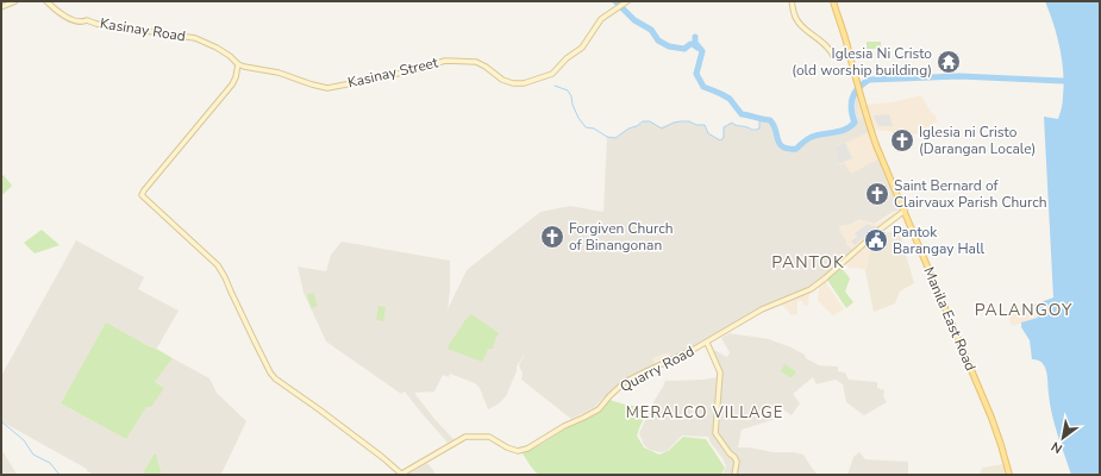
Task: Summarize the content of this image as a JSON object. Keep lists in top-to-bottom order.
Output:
{
  "streets": {
    "main road": ["Manila East Road"],
    "street": ["Kasinay Road", "Kasinay Street", "Quarry Road"]
  },
  "crossings": [
    ["Kasinay Road", "Kasinay Street"],
    ["Manila East Road", "Quarry Road"]
  ],
  "districts": ["PANTOK", "PALANGOY", "MERALCO VILLAGE"],
  "places": {
    "temple": ["Iglesia Ni Cristo (old worship building)"],
    "church": ["Iglesia ni Cristo (Darangan Locale)", "Saint Bernard of Clairvaux Parish Church", "Forgiven Church of Binangonan"],
    "public building": ["Pantok Barangay Hall"]
  },
  "north": "bottom left"
}
